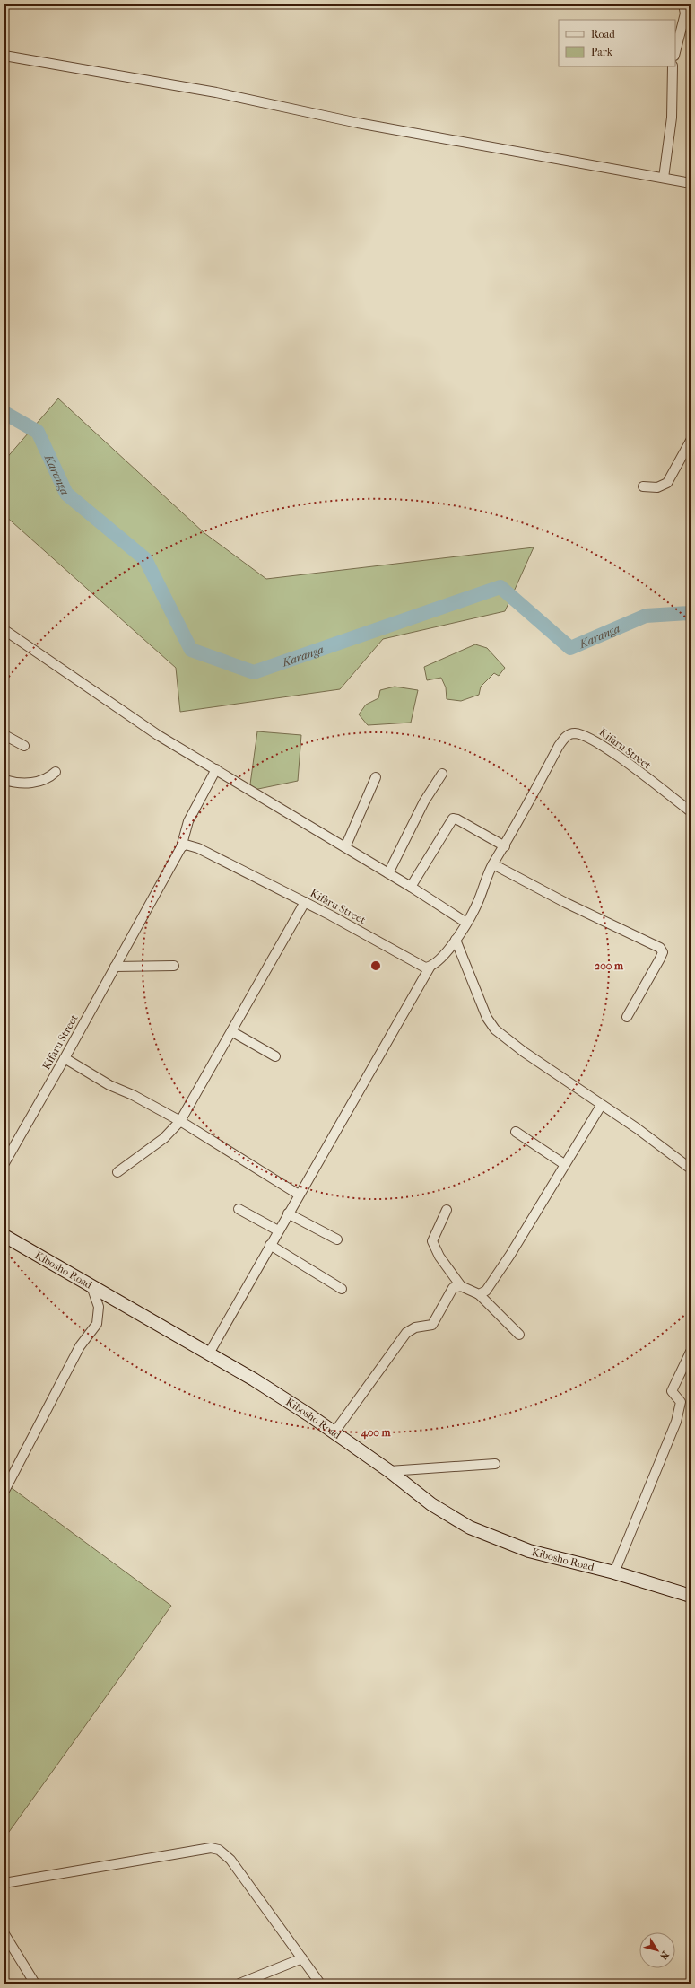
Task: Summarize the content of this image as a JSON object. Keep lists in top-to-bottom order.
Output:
{
  "streets": {
    "main road": ["Kibosho Road"],
    "street": ["Kifaru Street"]
  },
  "water": ["Karanga"],
  "legend": ["Road", "Park"],
  "north": "bottom right",
  "rings": ["200 m", "400 m"]
}
